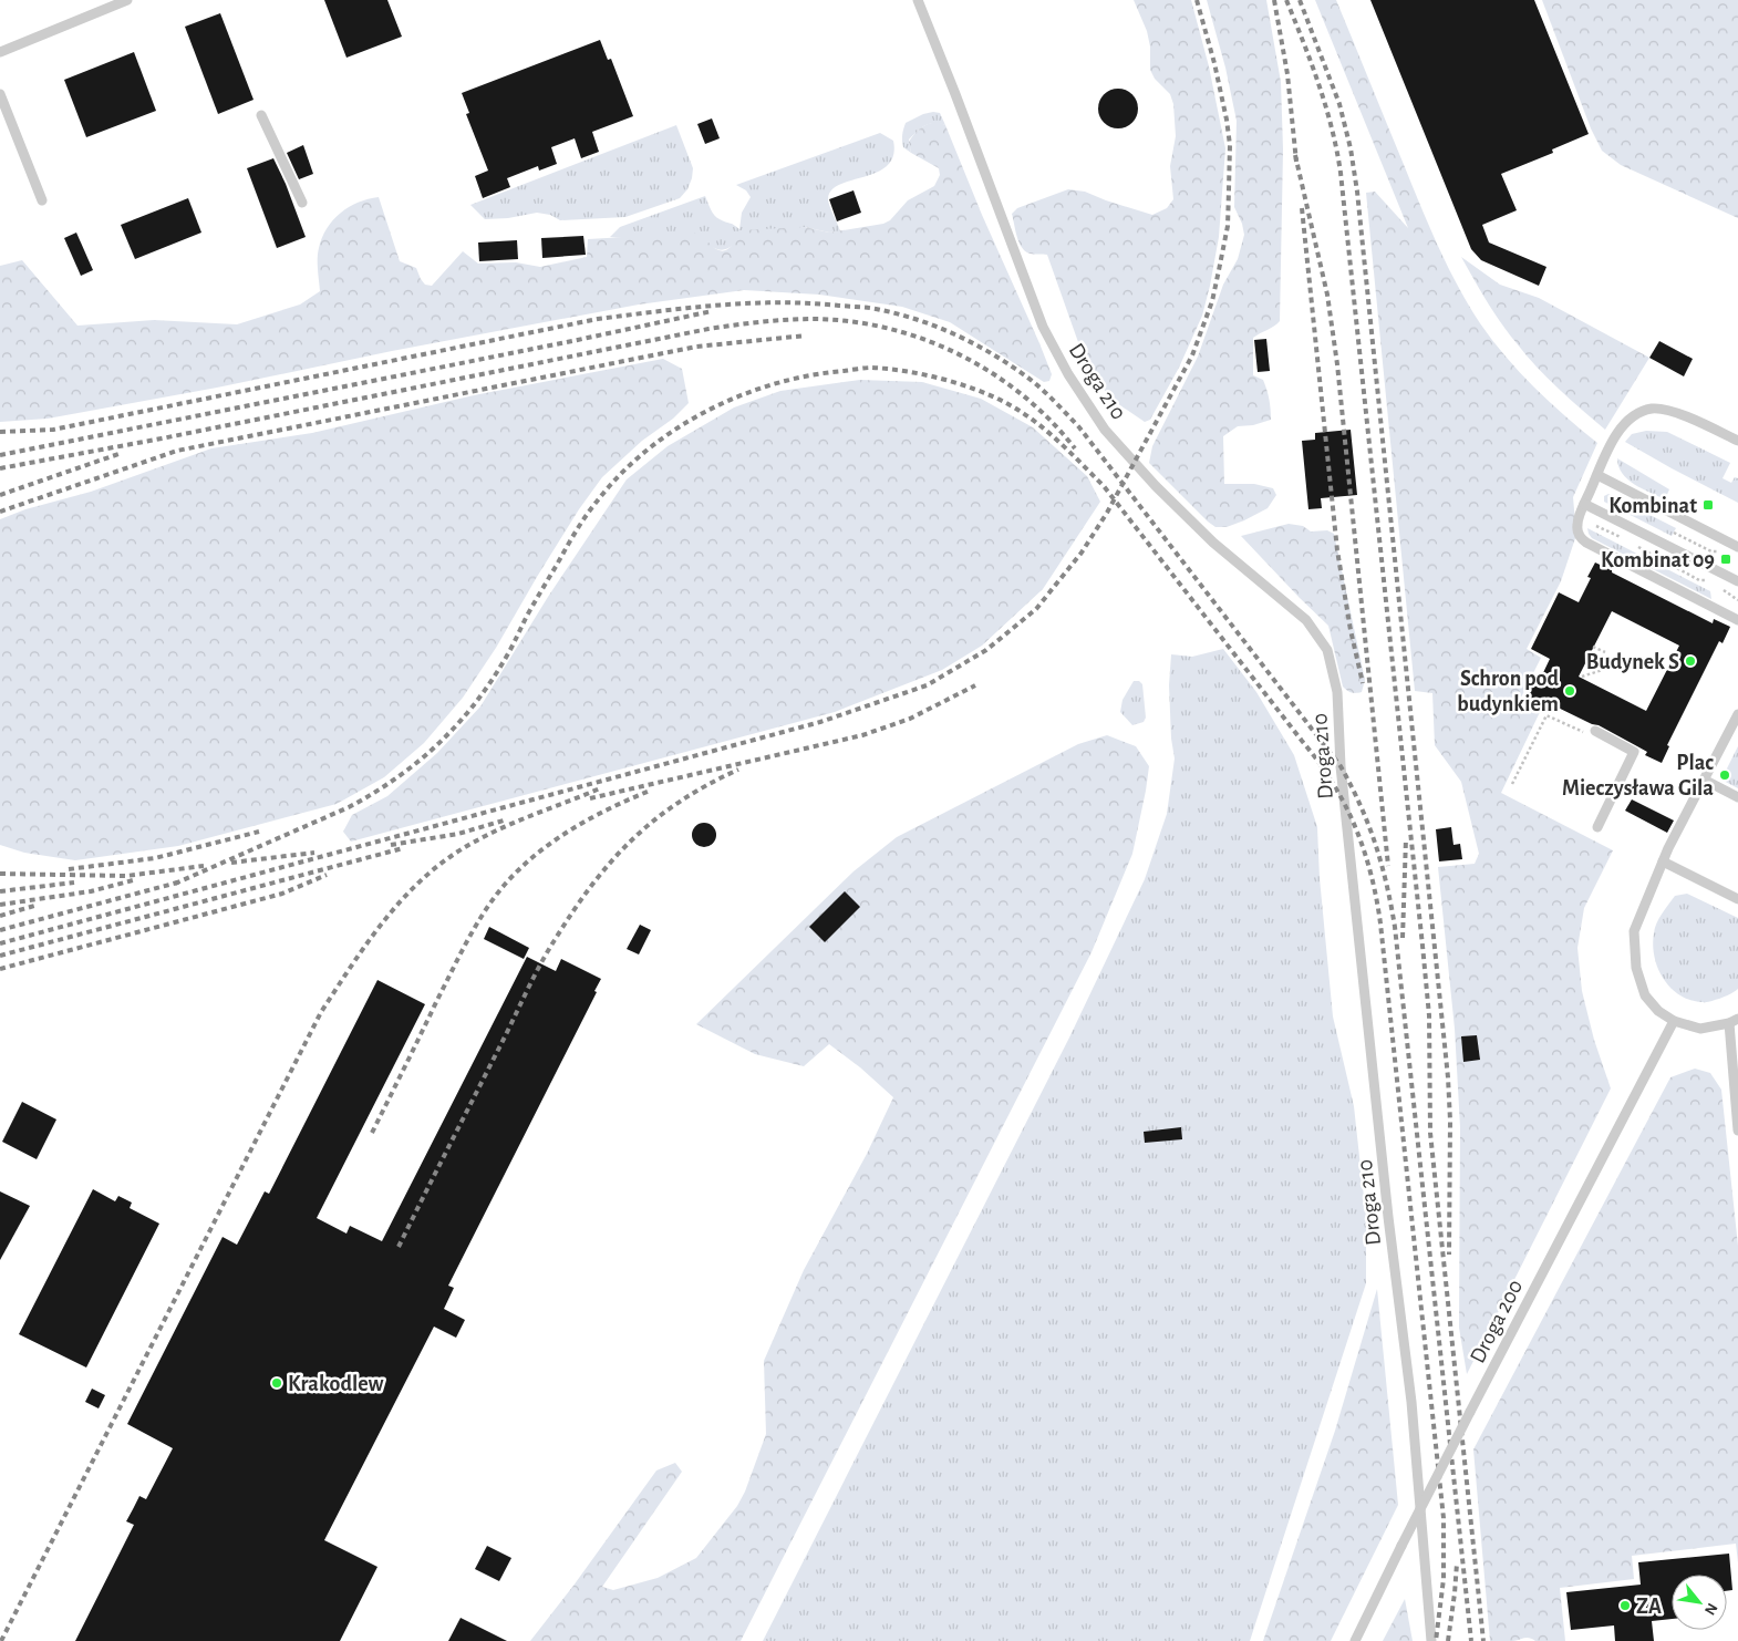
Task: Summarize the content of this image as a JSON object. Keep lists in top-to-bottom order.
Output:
{
  "streets": {
    "lane": ["Droga 210", "Droga 200"]
  },
  "places": {
    "transit": ["Kombinat", "Kombinat 09"],
    "other": [
      "Budynek S",
      "Schron pod budynkiem",
      "Plac Mieczysława Gila",
      "Krakodlew",
      "ZA"
    ]
  },
  "north": "bottom right"
}
